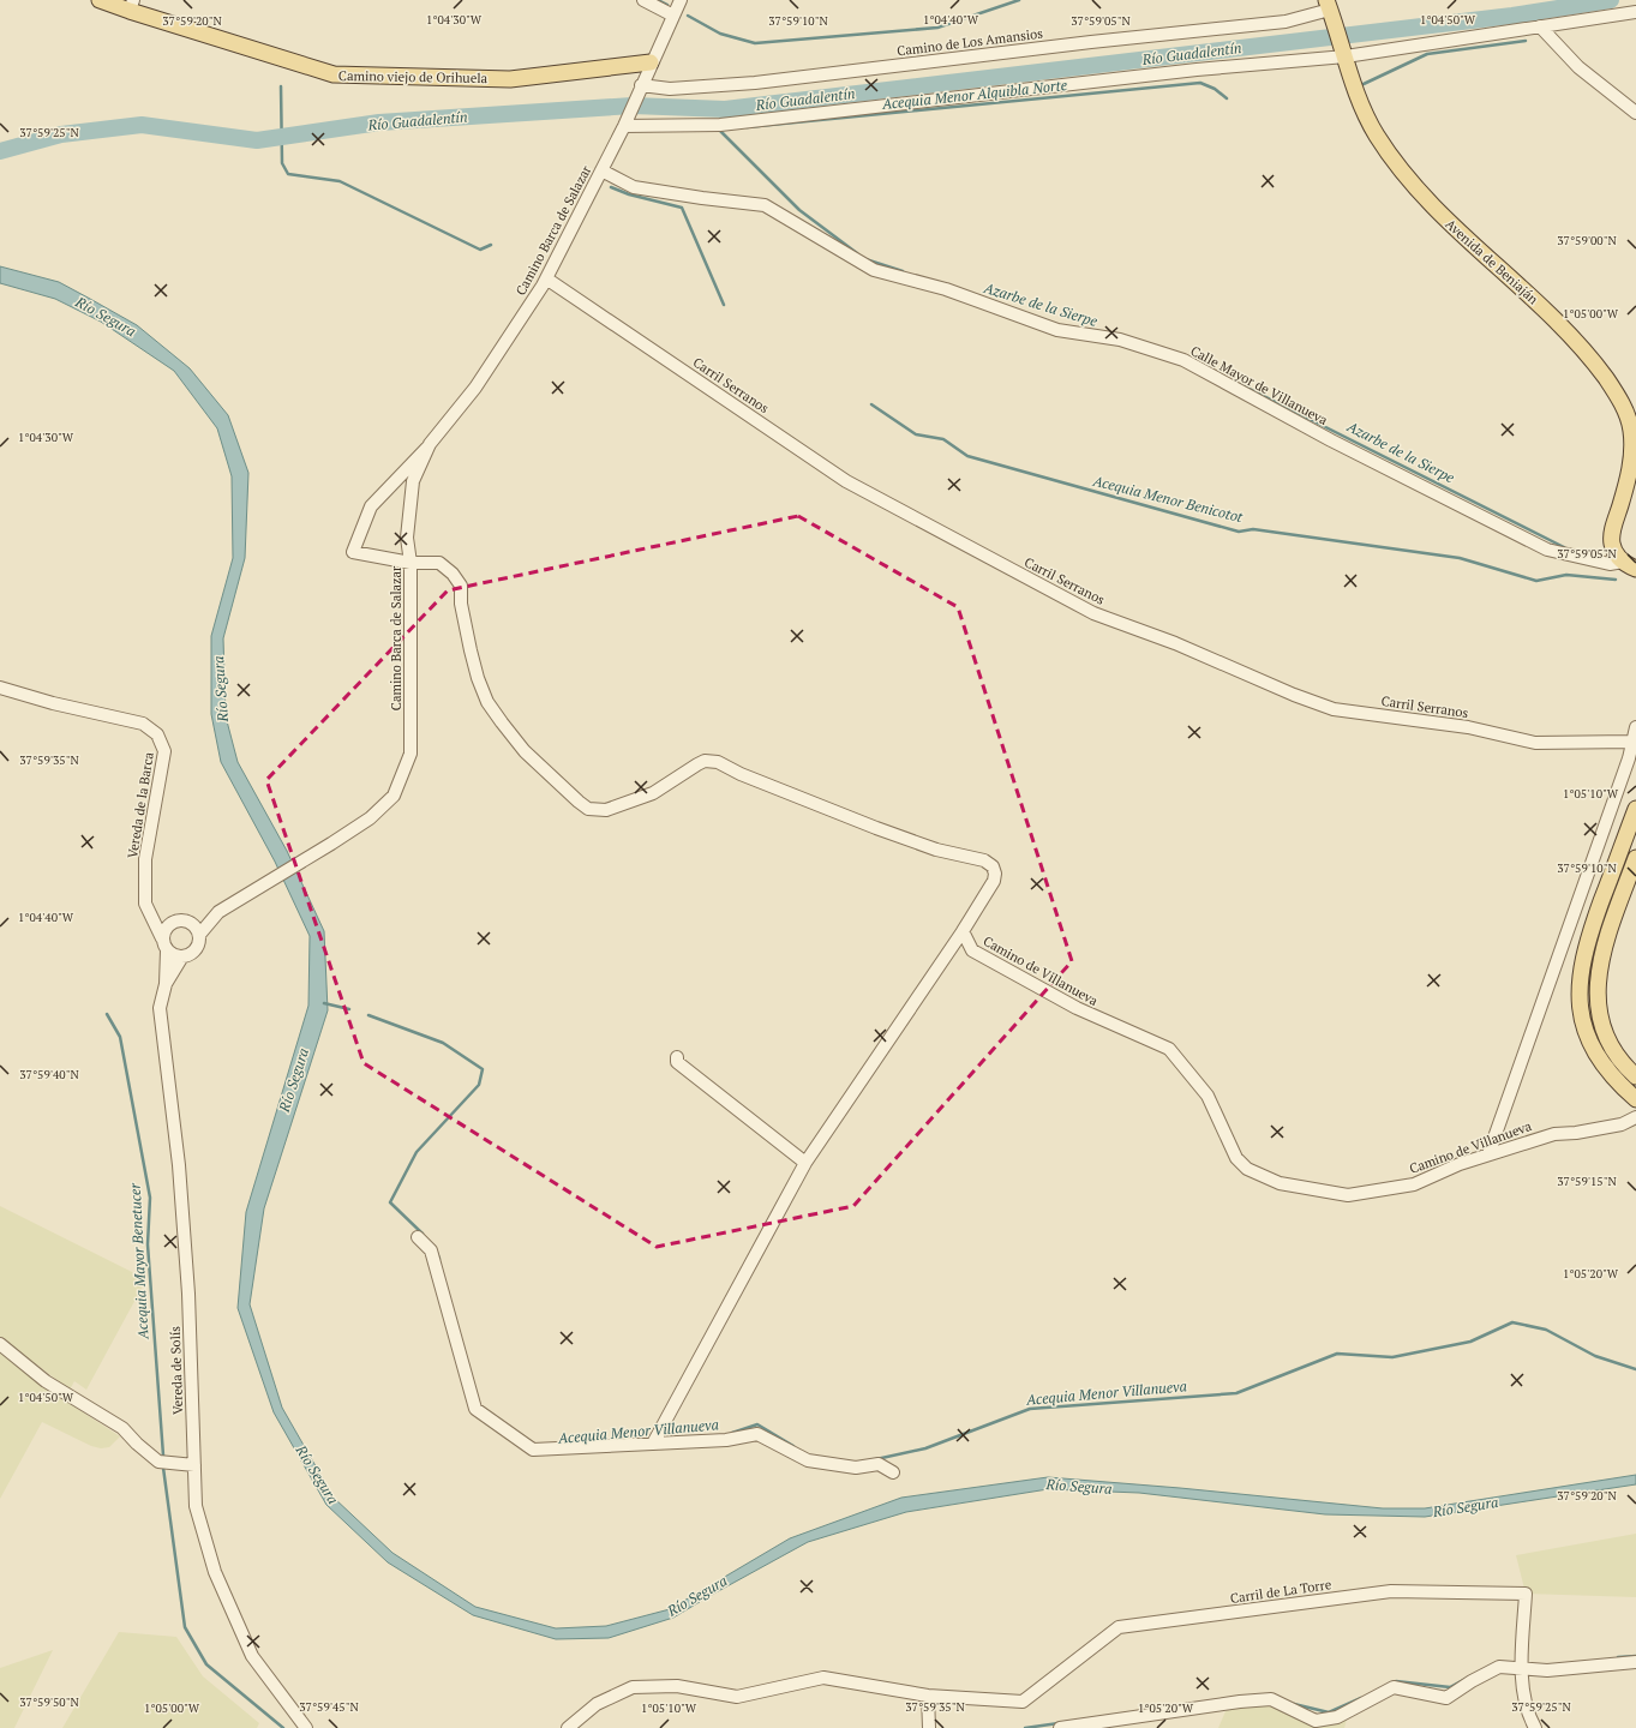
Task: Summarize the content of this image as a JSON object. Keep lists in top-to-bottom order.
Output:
{
  "streets": {
    "main road": ["Camino viejo de Orihuela", "Avenida de Beniaján"],
    "street": [
      "Camino de Los Amansios",
      "Camino Barca de Salazar",
      "Carril Serranos",
      "Calle Mayor de Villanueva",
      "Vereda de la Barca",
      "Camino de Villanueva",
      "Vereda de Solís",
      "Carril de La Torre"
    ]
  },
  "crossings": [
    ["Camino de Los Amansios", "Camino Barca de Salazar"],
    ["Camino de Los Amansios", "Avenida de Beniaján"],
    ["Camino viejo de Orihuela", "Camino Barca de Salazar"],
    ["Camino Barca de Salazar", "Carril Serranos"],
    ["Camino Barca de Salazar", "Calle Mayor de Villanueva"],
    ["Camino Barca de Salazar", "Vereda de Solís"],
    ["Avenida de Beniaján", "Calle Mayor de Villanueva"]
  ],
  "water": [
    "Río Guadalentín",
    "Acequia Menor Alquibla Norte",
    "Azarbe de la Sierpe",
    "Río Segura",
    "Acequia Menor Benicotot",
    "Acequia Mayor Benetucer",
    "Acequia Menor Villanueva"
  ],
  "coordinates": [
    "1°04'30\"W",
    "1°04'40\"W",
    "1°04'50\"W",
    "37°59'20\"N",
    "37°59'10\"N",
    "37°59'05\"N",
    "37°59'25\"N",
    "37°59'00\"N",
    "1°05'00\"W",
    "37°59'35\"N",
    "1°05'10\"W",
    "37°59'40\"N",
    "37°59'15\"N",
    "1°05'20\"W",
    "37°59'50\"N",
    "37°59'45\"N"
  ]
}
